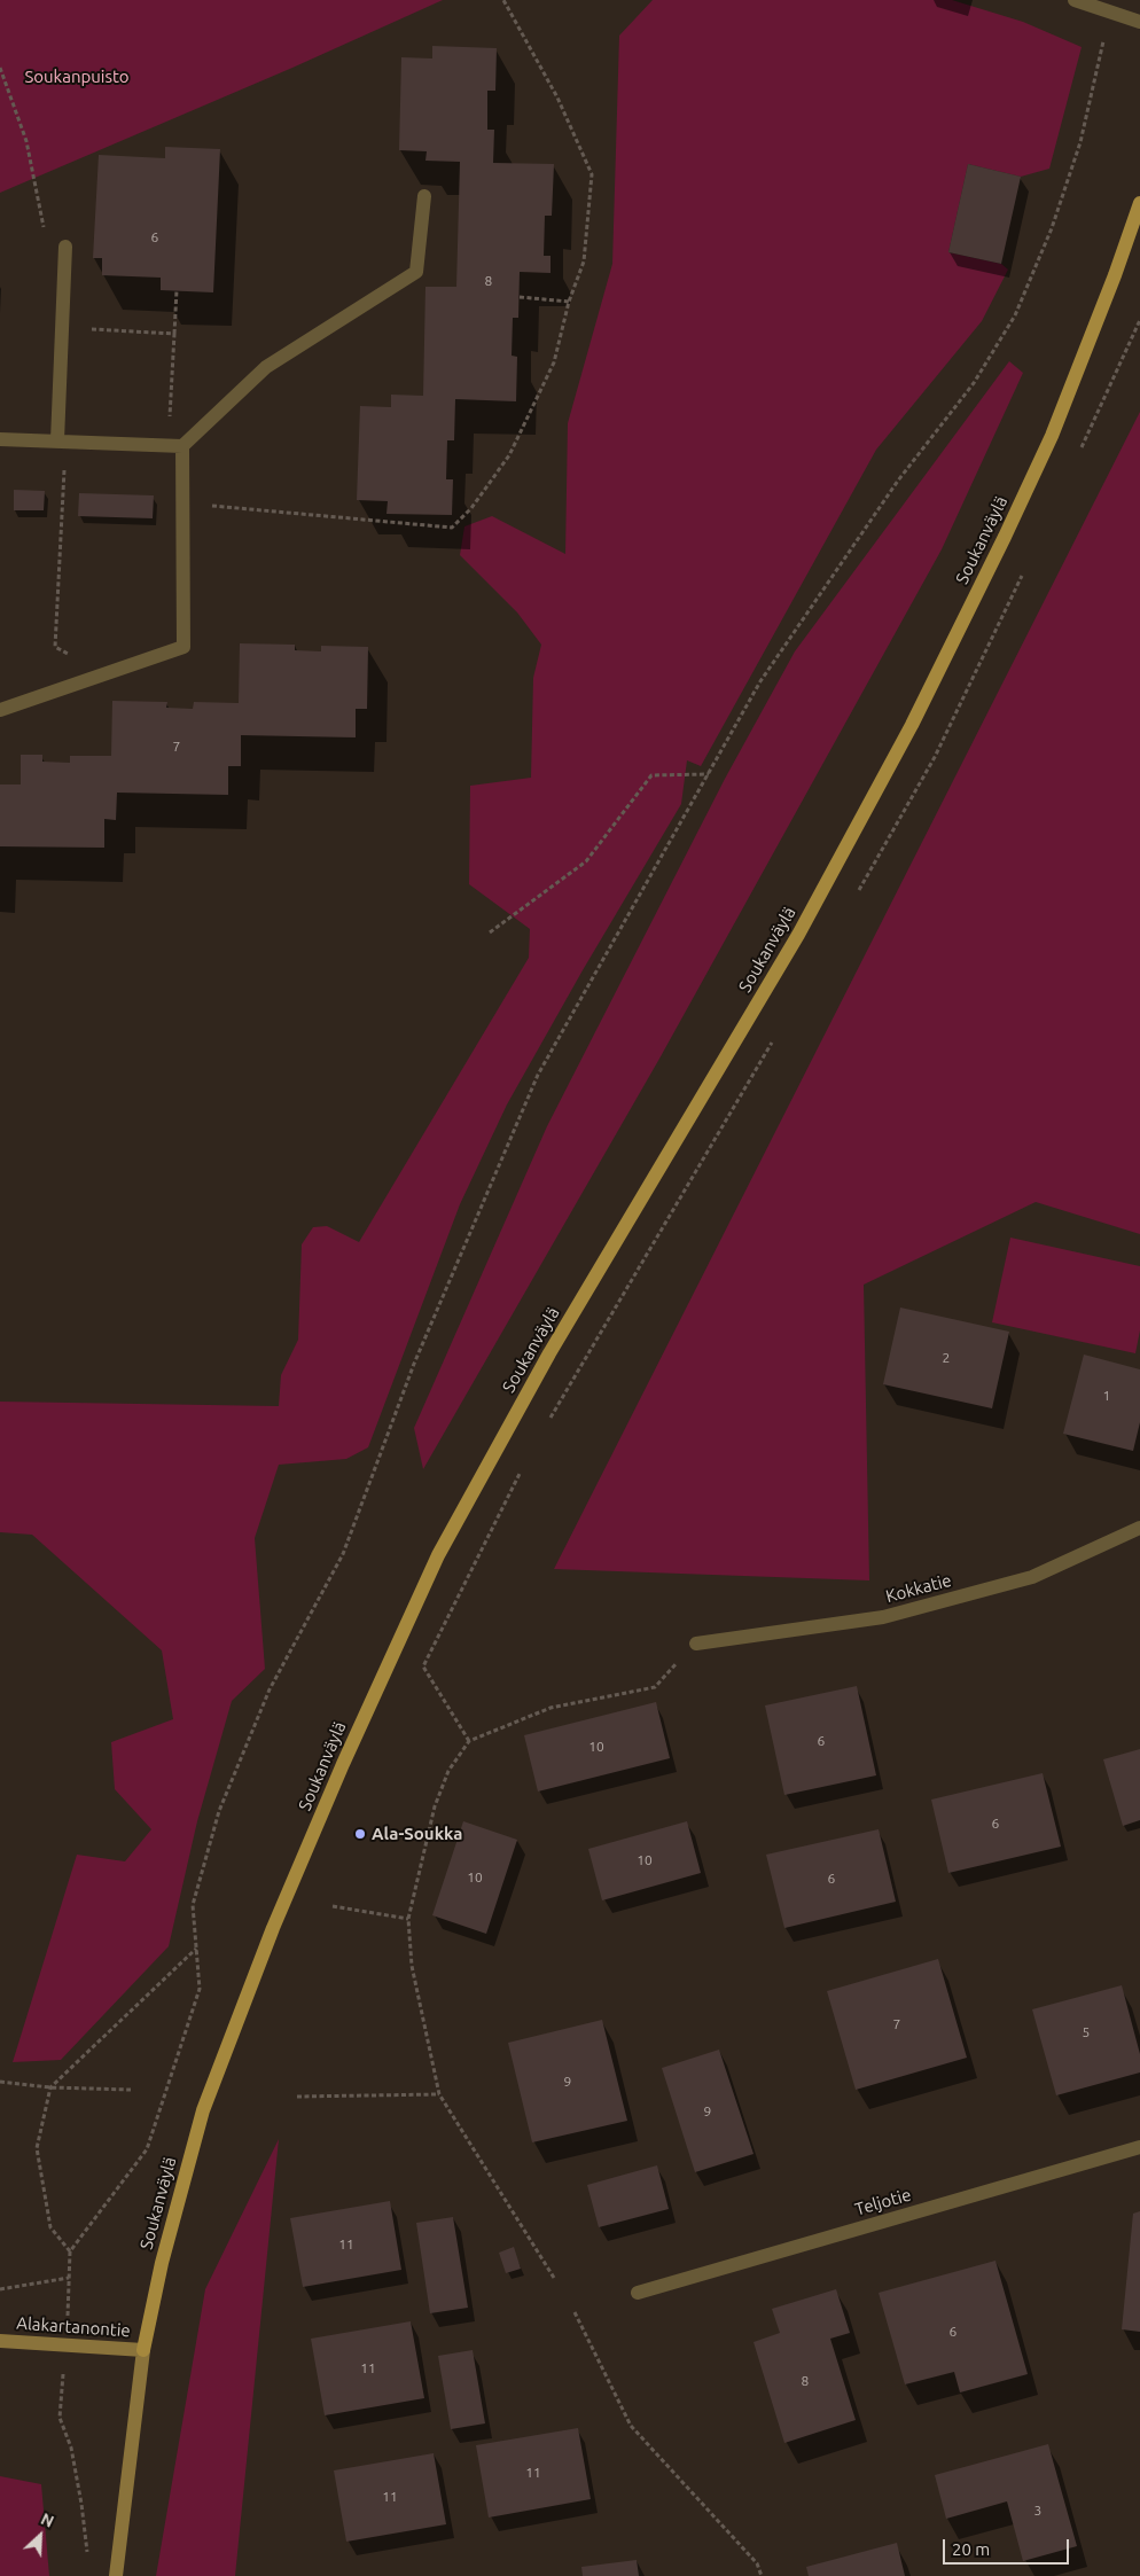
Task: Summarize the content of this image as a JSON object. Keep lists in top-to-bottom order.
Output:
{
  "streets": {
    "main road": ["Soukanväylä", "Alakartanontie"],
    "street": ["Kokkatie", "Teljotie"]
  },
  "crossings": [
    ["Soukanväylä", "Alakartanontie"]
  ],
  "parks": ["Soukanpuisto"],
  "places": ["Ala-Soukka"],
  "house_numbers": [
    "6",
    "8",
    "7",
    "2",
    "1",
    "6",
    "10",
    "6",
    "10",
    "10",
    "6",
    "7",
    "5",
    "9",
    "9",
    "11",
    "6",
    "11",
    "8",
    "11",
    "11",
    "3"
  ],
  "scale_bar": "20 m",
  "north": "top right"
}
